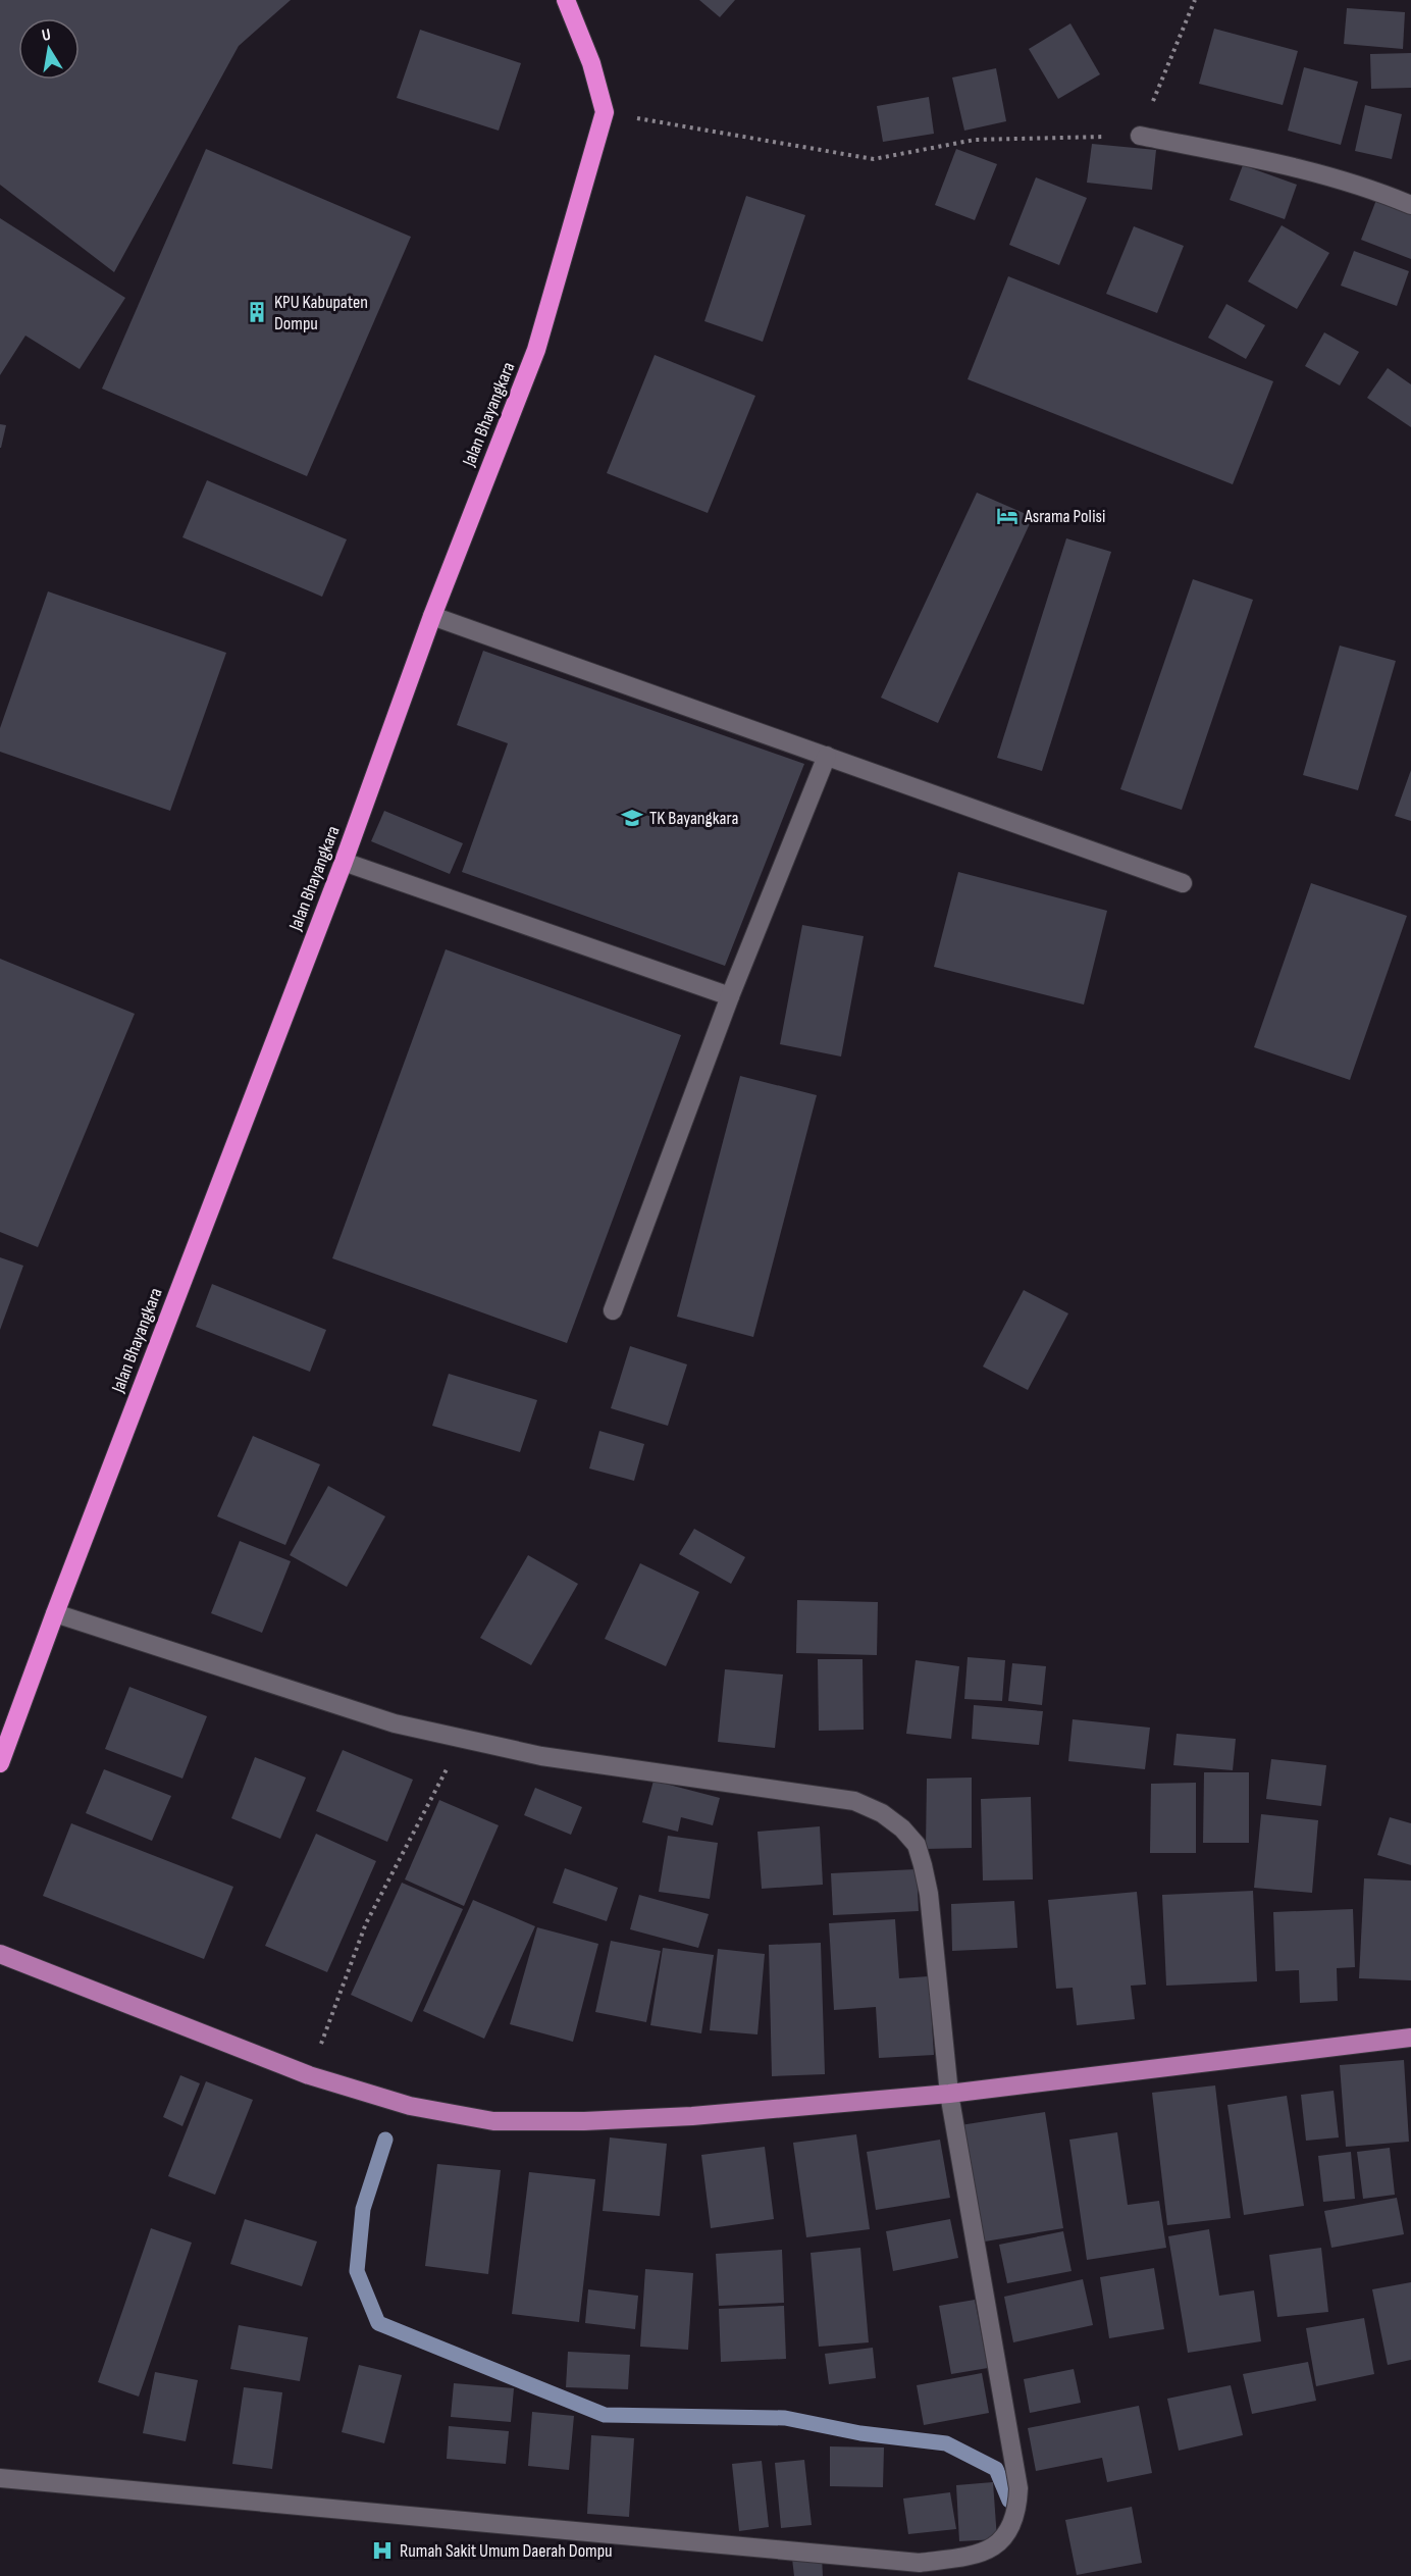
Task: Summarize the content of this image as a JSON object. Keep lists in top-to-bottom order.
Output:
{
  "streets": {
    "highway": ["Jalan Bhayangkara"]
  },
  "places": {
    "building": ["KPU Kabupaten Dompu"],
    "hotel": ["Asrama Polisi"],
    "school or university": ["TK Bayangkara"],
    "hospital": ["Rumah Sakit Umum Daerah Dompu"]
  },
  "north": "top"
}
